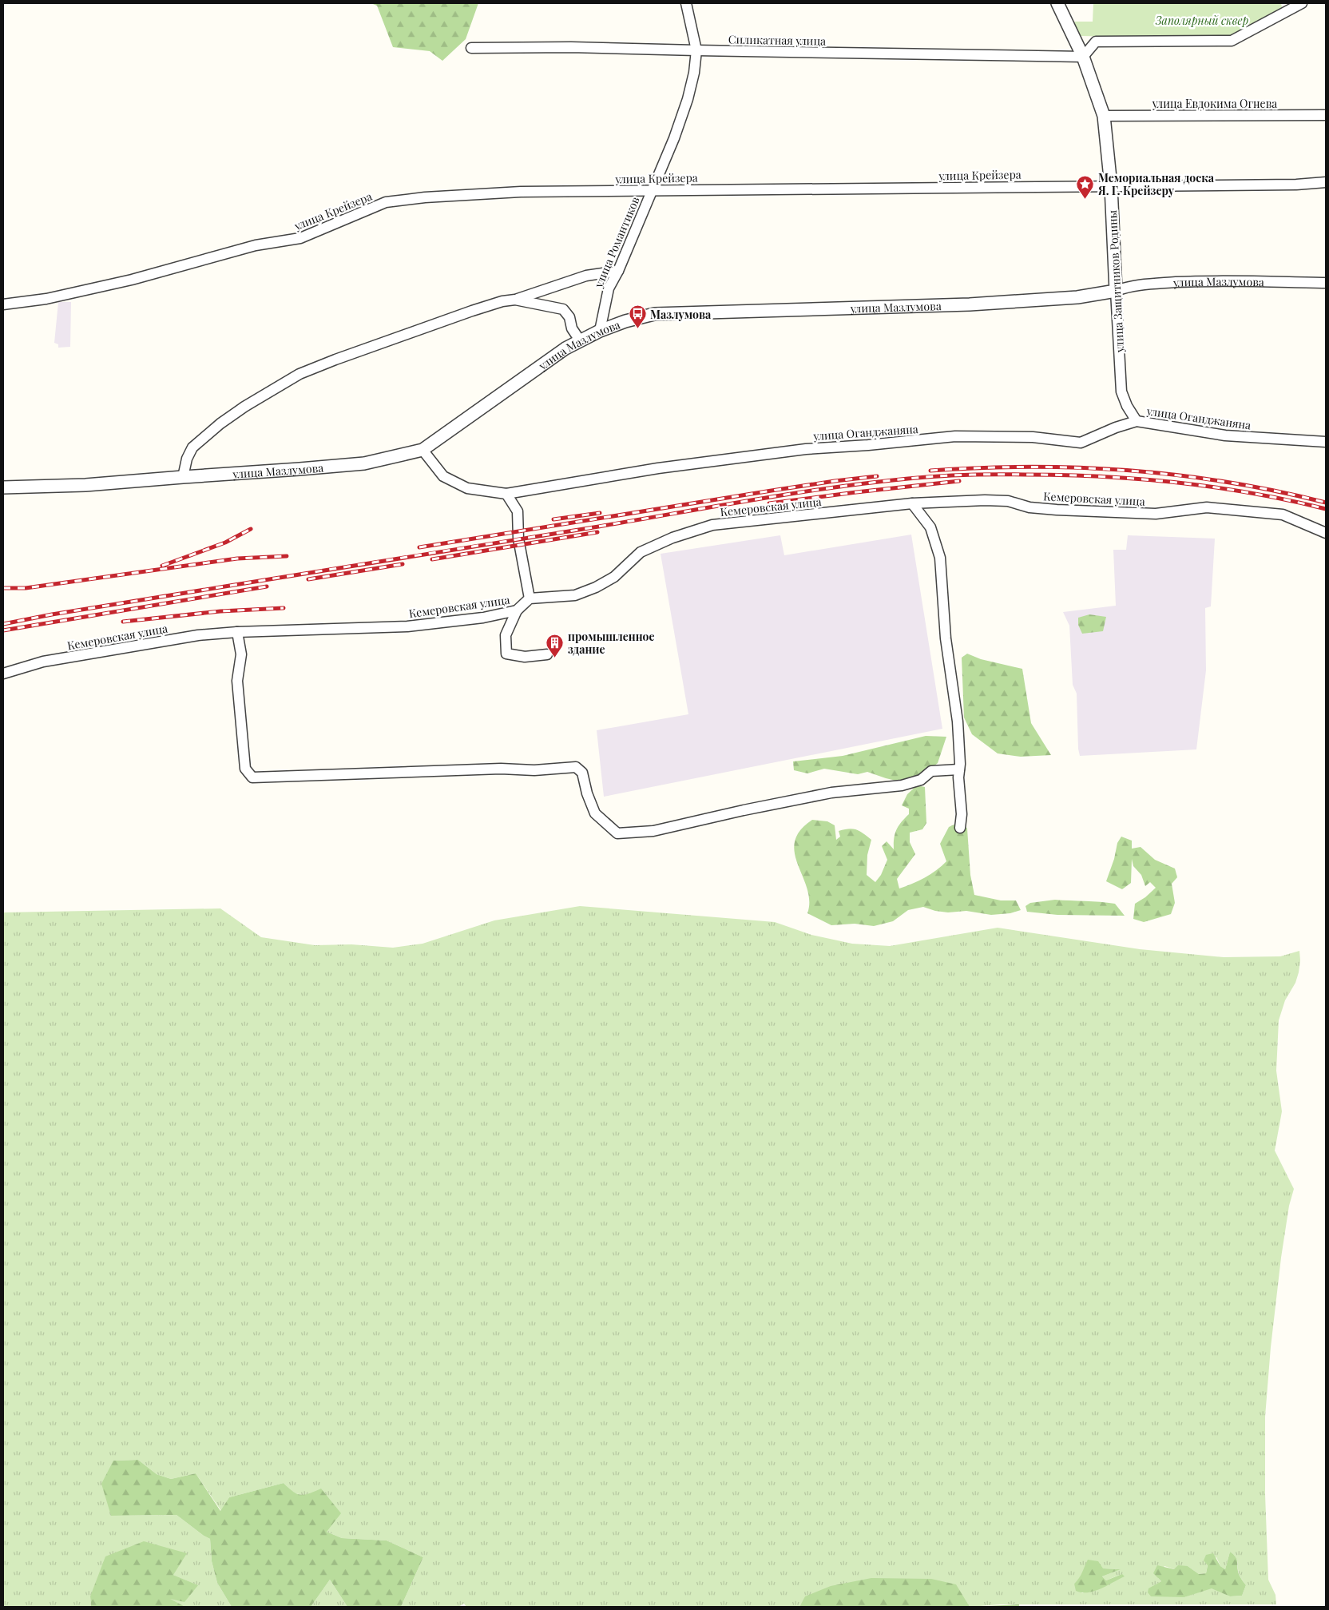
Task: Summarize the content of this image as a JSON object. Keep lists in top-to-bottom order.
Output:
{
  "streets": {
    "street": [
      "Силикатная улица",
      "улица Евдокима Огнева",
      "улица Крейзера",
      "улица Романтиков",
      "улица Защитников Родины",
      "улица Мазлумова",
      "улица Оганджаняна",
      "Кемеровская улица"
    ]
  },
  "crossings": [
    ["Силикатная улица", "улица Романтиков"],
    ["Силикатная улица", "улица Защитников Родины"],
    ["улица Евдокима Огнева", "улица Защитников Родины"],
    ["улица Крейзера", "улица Романтиков"],
    ["улица Крейзера", "улица Защитников Родины"],
    ["улица Романтиков", "улица Мазлумова"],
    ["улица Защитников Родины", "улица Мазлумова"],
    ["улица Защитников Родины", "улица Оганджаняна"],
    ["улица Мазлумова", "улица Оганджаняна"]
  ],
  "parks": ["Заполярный сквер"],
  "places": {
    "place": ["Мемориальная доска Я. Г. Крейзеру"],
    "bus stop": ["Мазлумова"],
    "building": ["промышленное здание"]
  }
}
